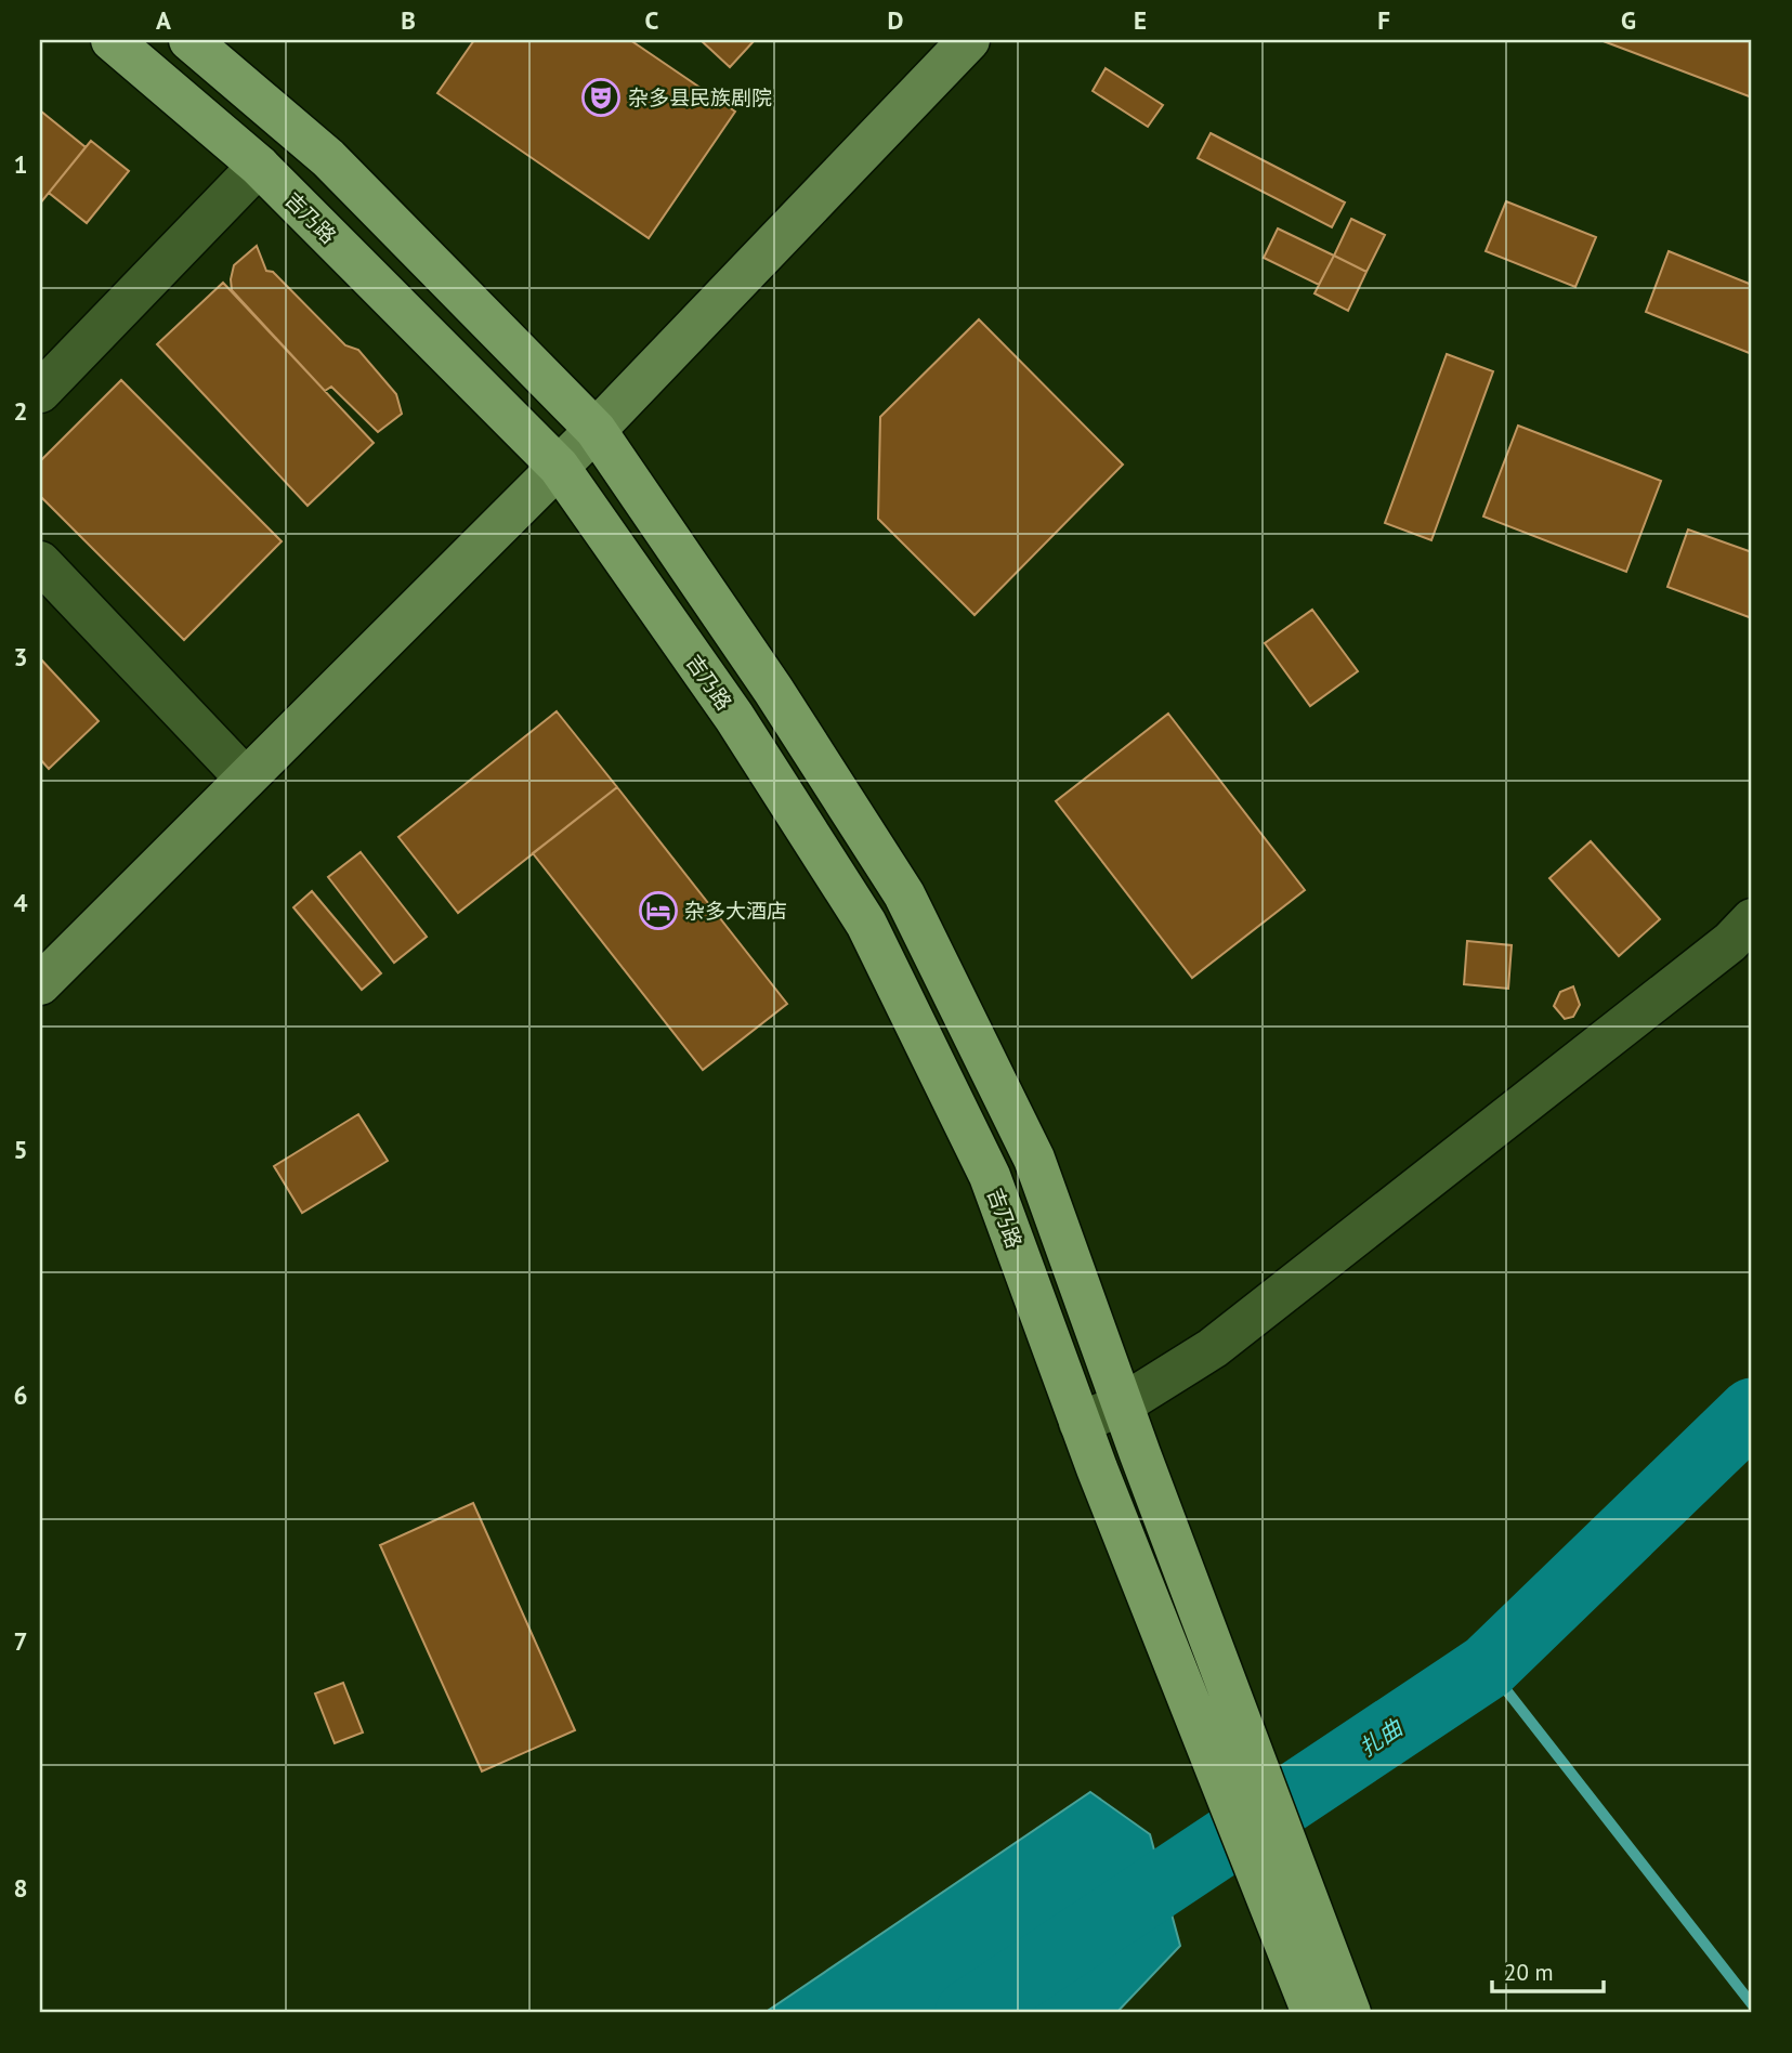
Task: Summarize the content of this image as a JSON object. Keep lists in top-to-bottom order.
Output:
{
  "streets": {
    "highway": ["吉乃路"]
  },
  "water": ["扎曲"],
  "places": {
    "theatre": ["杂多县民族剧院"],
    "hotel": ["杂多大酒店"]
  },
  "scale_bar": "20 m",
  "grid": {
    "columns": [
      "A",
      "B",
      "C",
      "D",
      "E",
      "F",
      "G"
    ],
    "rows": [
      "1",
      "2",
      "3",
      "4",
      "5",
      "6",
      "7",
      "8"
    ]
  }
}
